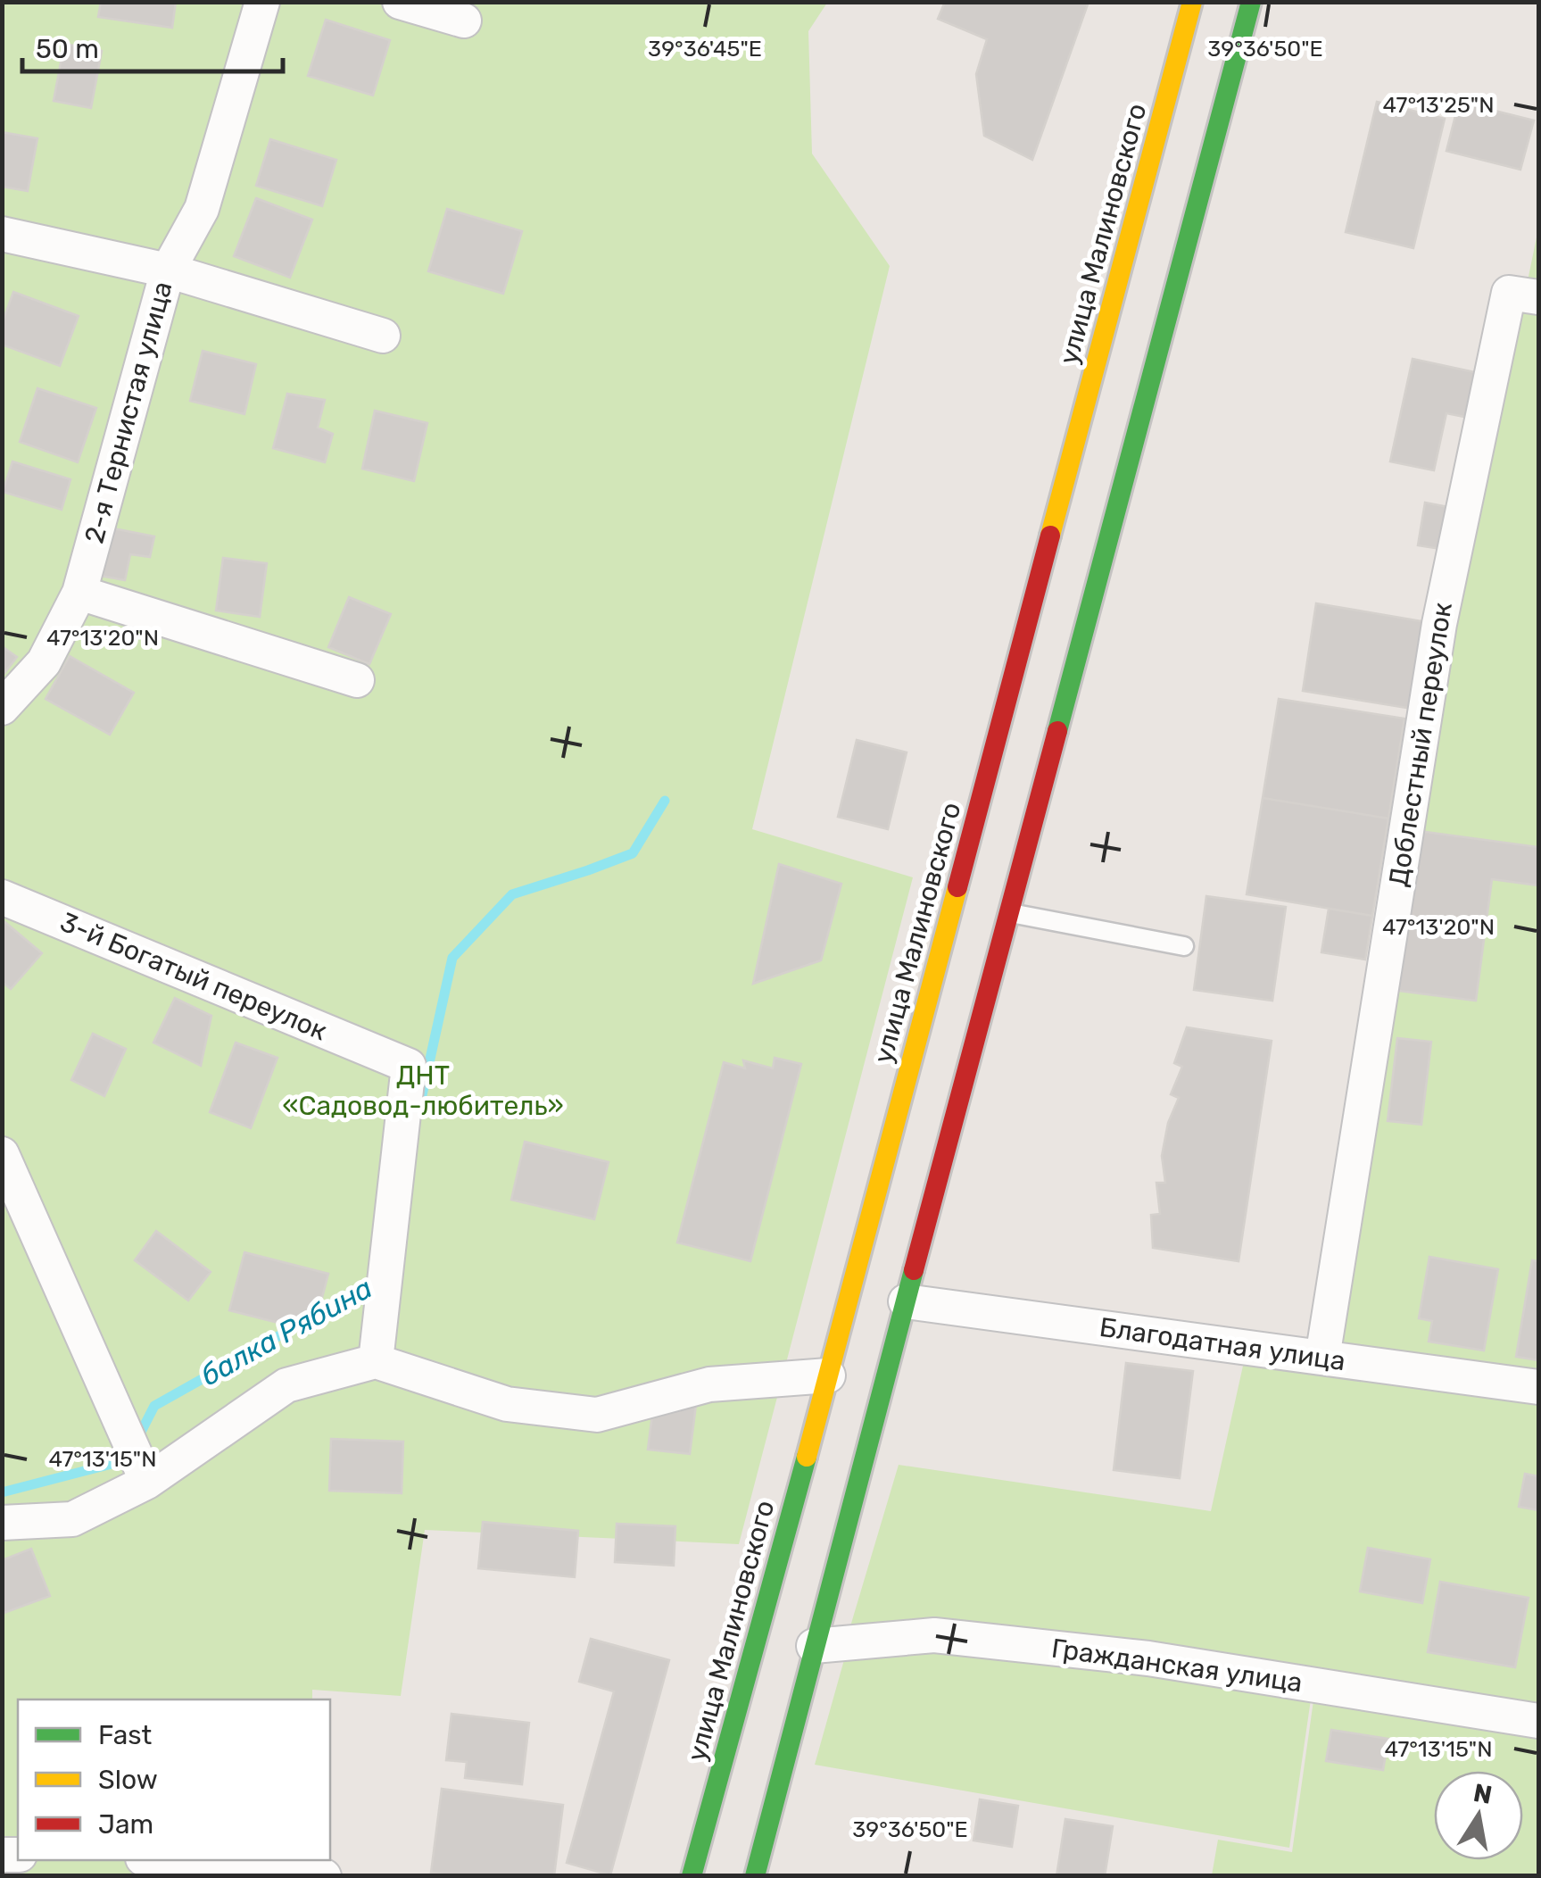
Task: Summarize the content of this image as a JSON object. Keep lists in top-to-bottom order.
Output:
{
  "streets": {
    "highway": ["улица Малиновского"],
    "street": [
      "2-я Тернистая улица",
      "Доблестный переулок",
      "3-й Богатый переулок",
      "Благодатная улица",
      "Гражданская улица"
    ]
  },
  "crossings": [
    ["Доблестный переулок", "Благодатная улица"]
  ],
  "water": ["балка Рябина"],
  "parks": ["ДНТ «Садовод-любитель»"],
  "legend": ["Fast", "Slow", "Jam"],
  "scale_bar": "50 m",
  "north": "top",
  "coordinates": [
    "39°36'45\"E",
    "39°36'50\"E",
    "47°13'25\"N",
    "47°13'20\"N",
    "47°13'15\"N"
  ]
}
